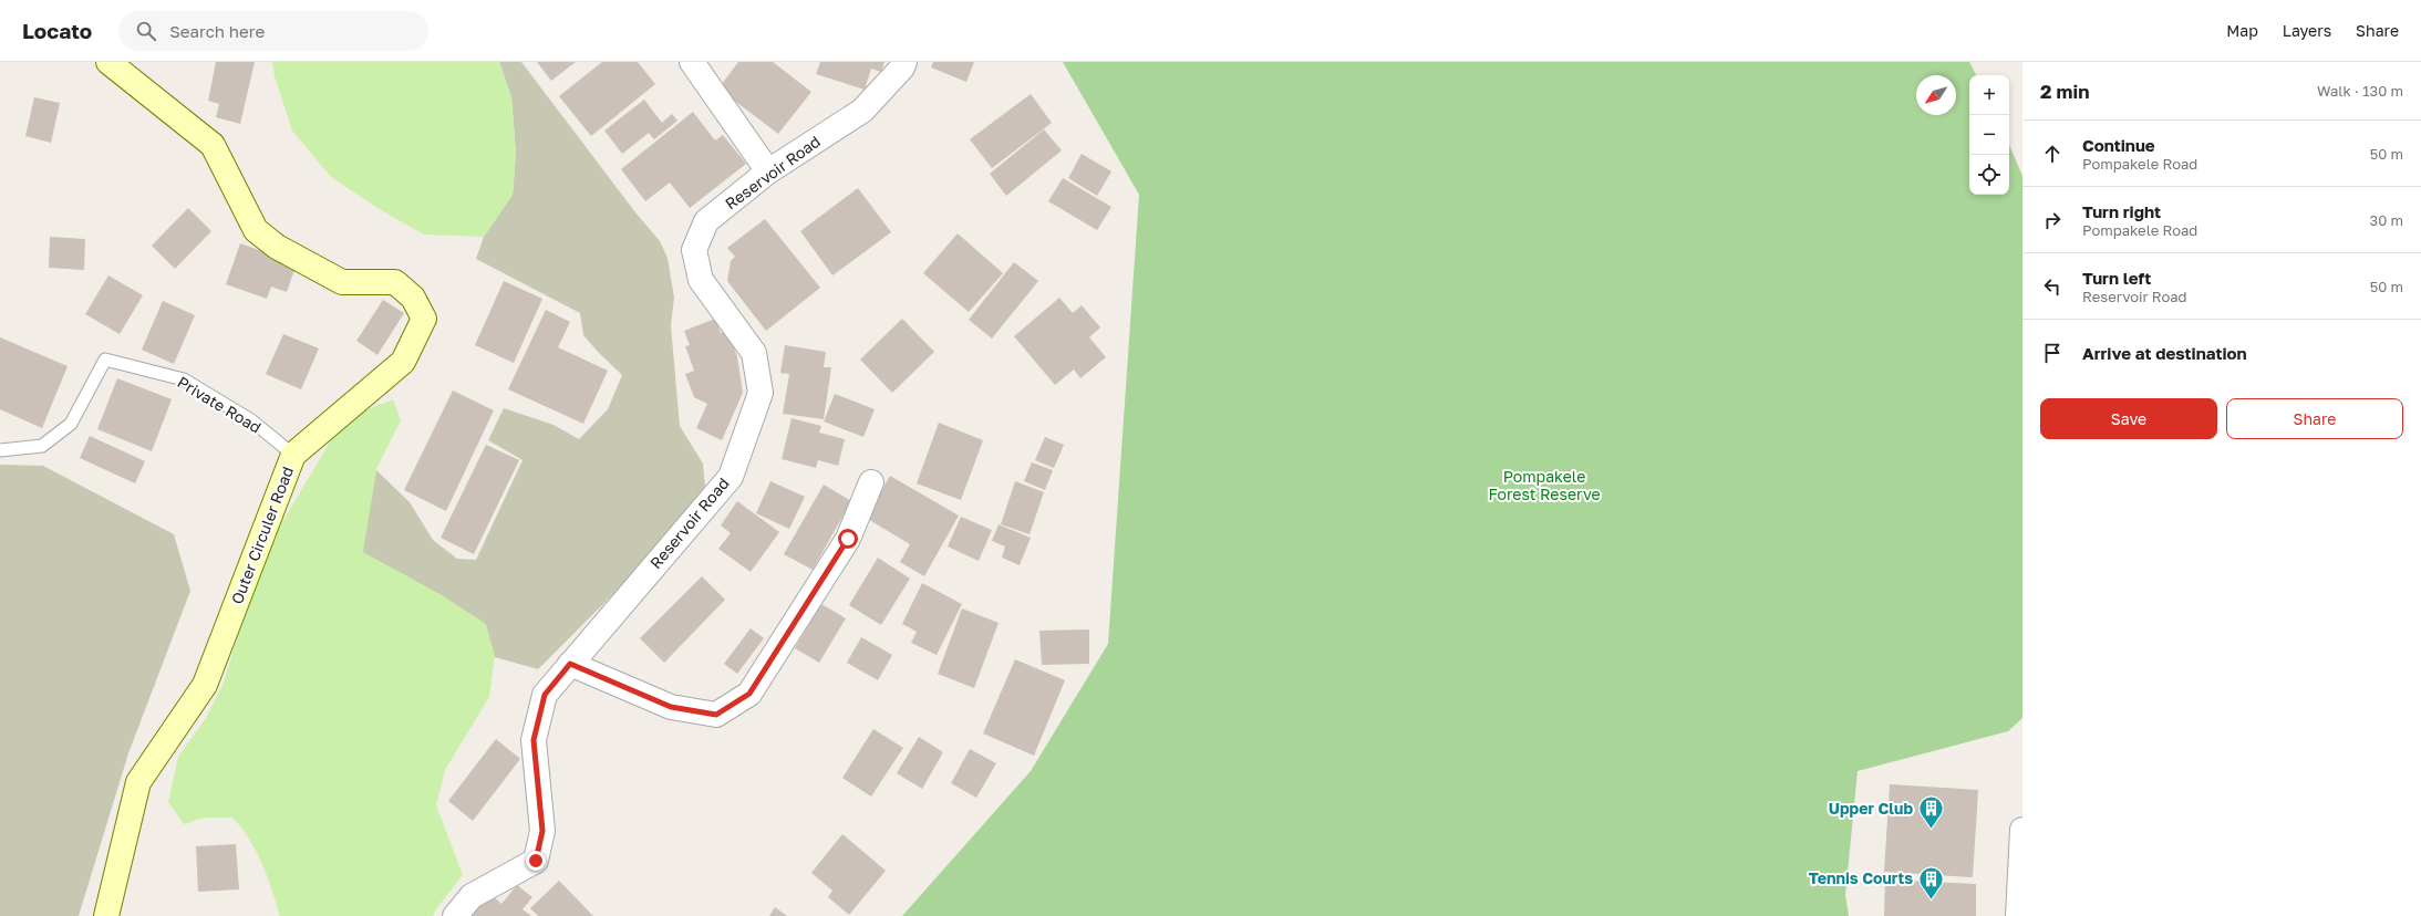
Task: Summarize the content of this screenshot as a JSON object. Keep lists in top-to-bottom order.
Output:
{
  "streets": {
    "street": ["Reservoir Road", "Outer Circuler Road"],
    "lane": ["Private Road"]
  },
  "crossings": [
    ["Private Road", "Outer Circuler Road"]
  ],
  "parks": ["Pompakele Forest Reserve"],
  "places": {
    "building": ["Upper Club", "Tennis Courts"]
  },
  "north": "bottom left",
  "page": {
    "header": "Locato",
    "search": "Search here",
    "nav": ["Map", "Layers", "Share"],
    "heading": ["2 min", "Walk · 130 m"],
    "map_buttons": ["+", "−"],
    "list": [
      ["Continue", "Pompakele Road", "50 m"],
      ["Turn right", "Pompakele Road", "30 m"],
      ["Turn left", "Reservoir Road", "50 m"],
      "Arrive at destination"
    ],
    "buttons": ["Save", "Share"]
  }
}
